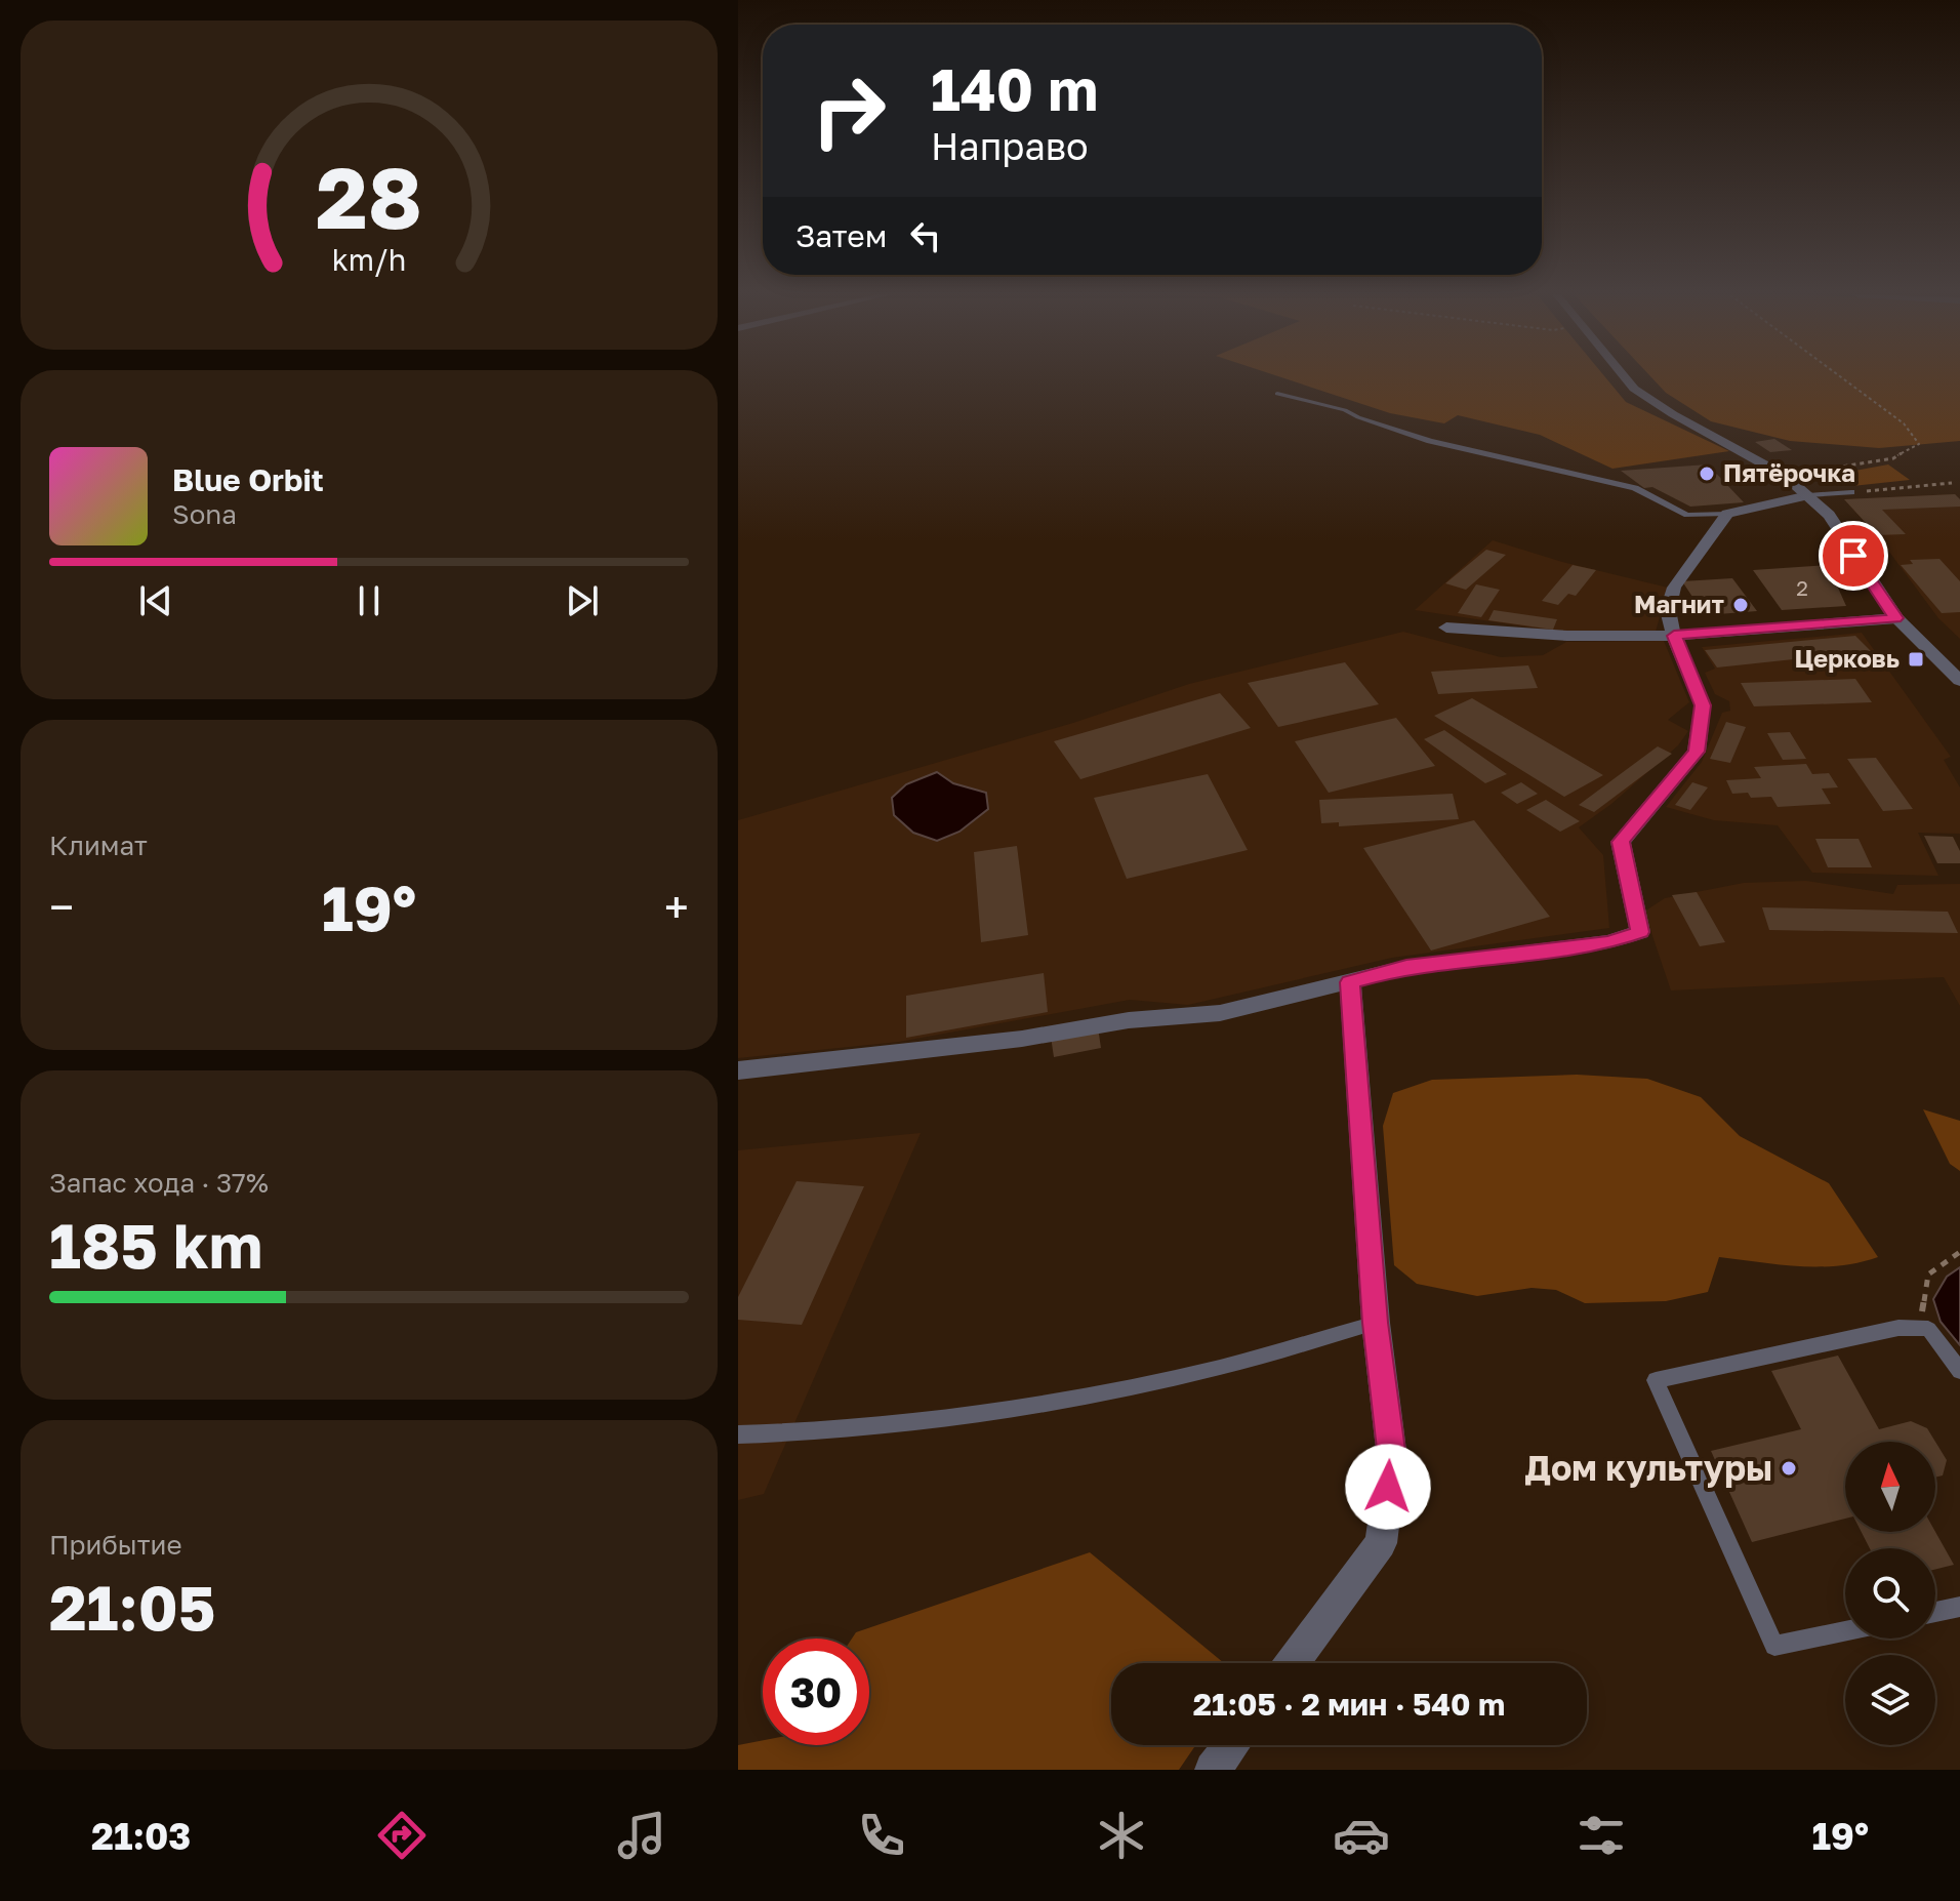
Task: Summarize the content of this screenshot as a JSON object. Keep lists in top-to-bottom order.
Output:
{
  "places": {
    "other": ["Пятёрочка", "Магнит", "Дом культуры"],
    "transit": ["Церковь"]
  },
  "house_numbers": ["2"],
  "north": "top",
  "page": {
    "turn": ["140 m", "Направо"],
    "then": "Затем",
    "song": ["Blue Orbit", "Sona"],
    "tile": [
      "Климат",
      ["Запас хода · 37%", "185 km"],
      ["Прибытие", "21:05"]
    ],
    "heat": ["−", "19°", "+"],
    "limit": "30",
    "trip": "21:05 · 2 мин · 540 m",
    "tabs": ["21:03", "19°"],
    "gauge": ["28", "km/h"]
  }
}
